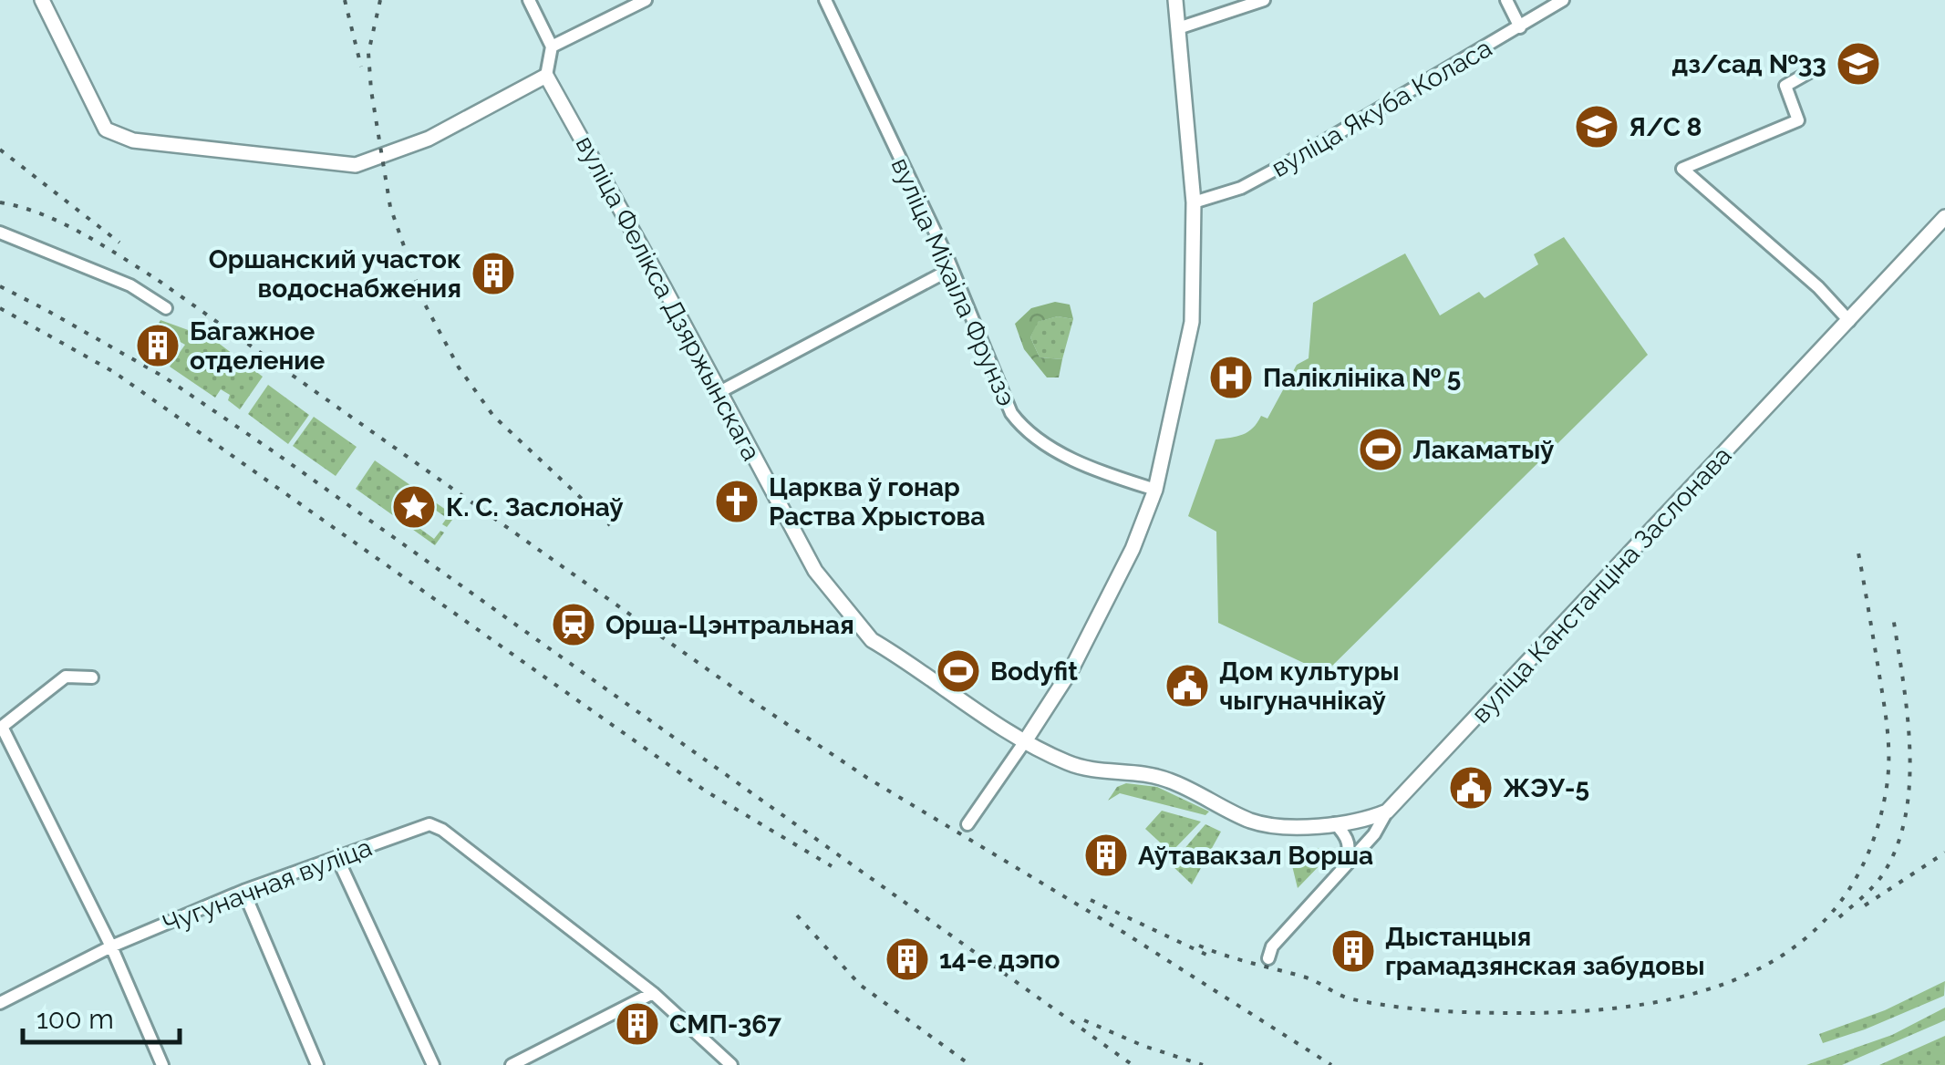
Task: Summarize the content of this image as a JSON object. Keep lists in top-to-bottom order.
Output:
{
  "streets": {
    "street": [
      "вуліца Якуба Коласа",
      "вуліца Міхаіла Фрунзэ",
      "вуліца Фелікса Дзяржынскага",
      "вуліца Канстанціна Заслонава",
      "Чугуначная вуліца"
    ]
  },
  "crossings": [
    ["вуліца Фелікса Дзяржынскага", "вуліца Канстанціна Заслонава"]
  ],
  "places": {
    "school or university": ["дз/сад №33", "Я/С 8"],
    "building": [
      "Оршанский участок водоснабжения",
      "Багажное отделение",
      "Аўтавакзал Ворша",
      "Дыстанцыя грамадзянская забудовы",
      "14-е дэпо",
      "СМП-367"
    ],
    "hospital": ["Паліклініка № 5"],
    "sports": ["Лакаматыў", "Bodyfit"],
    "church": ["Царква ў гонар Раства Хрыстова"],
    "place": ["К. С. Заслонаў"],
    "station": ["Орша-Цэнтральная"],
    "public building": ["Дом культуры чыгуначнікаў", "ЖЭУ-5"]
  },
  "scale_bar": "100 m"
}
